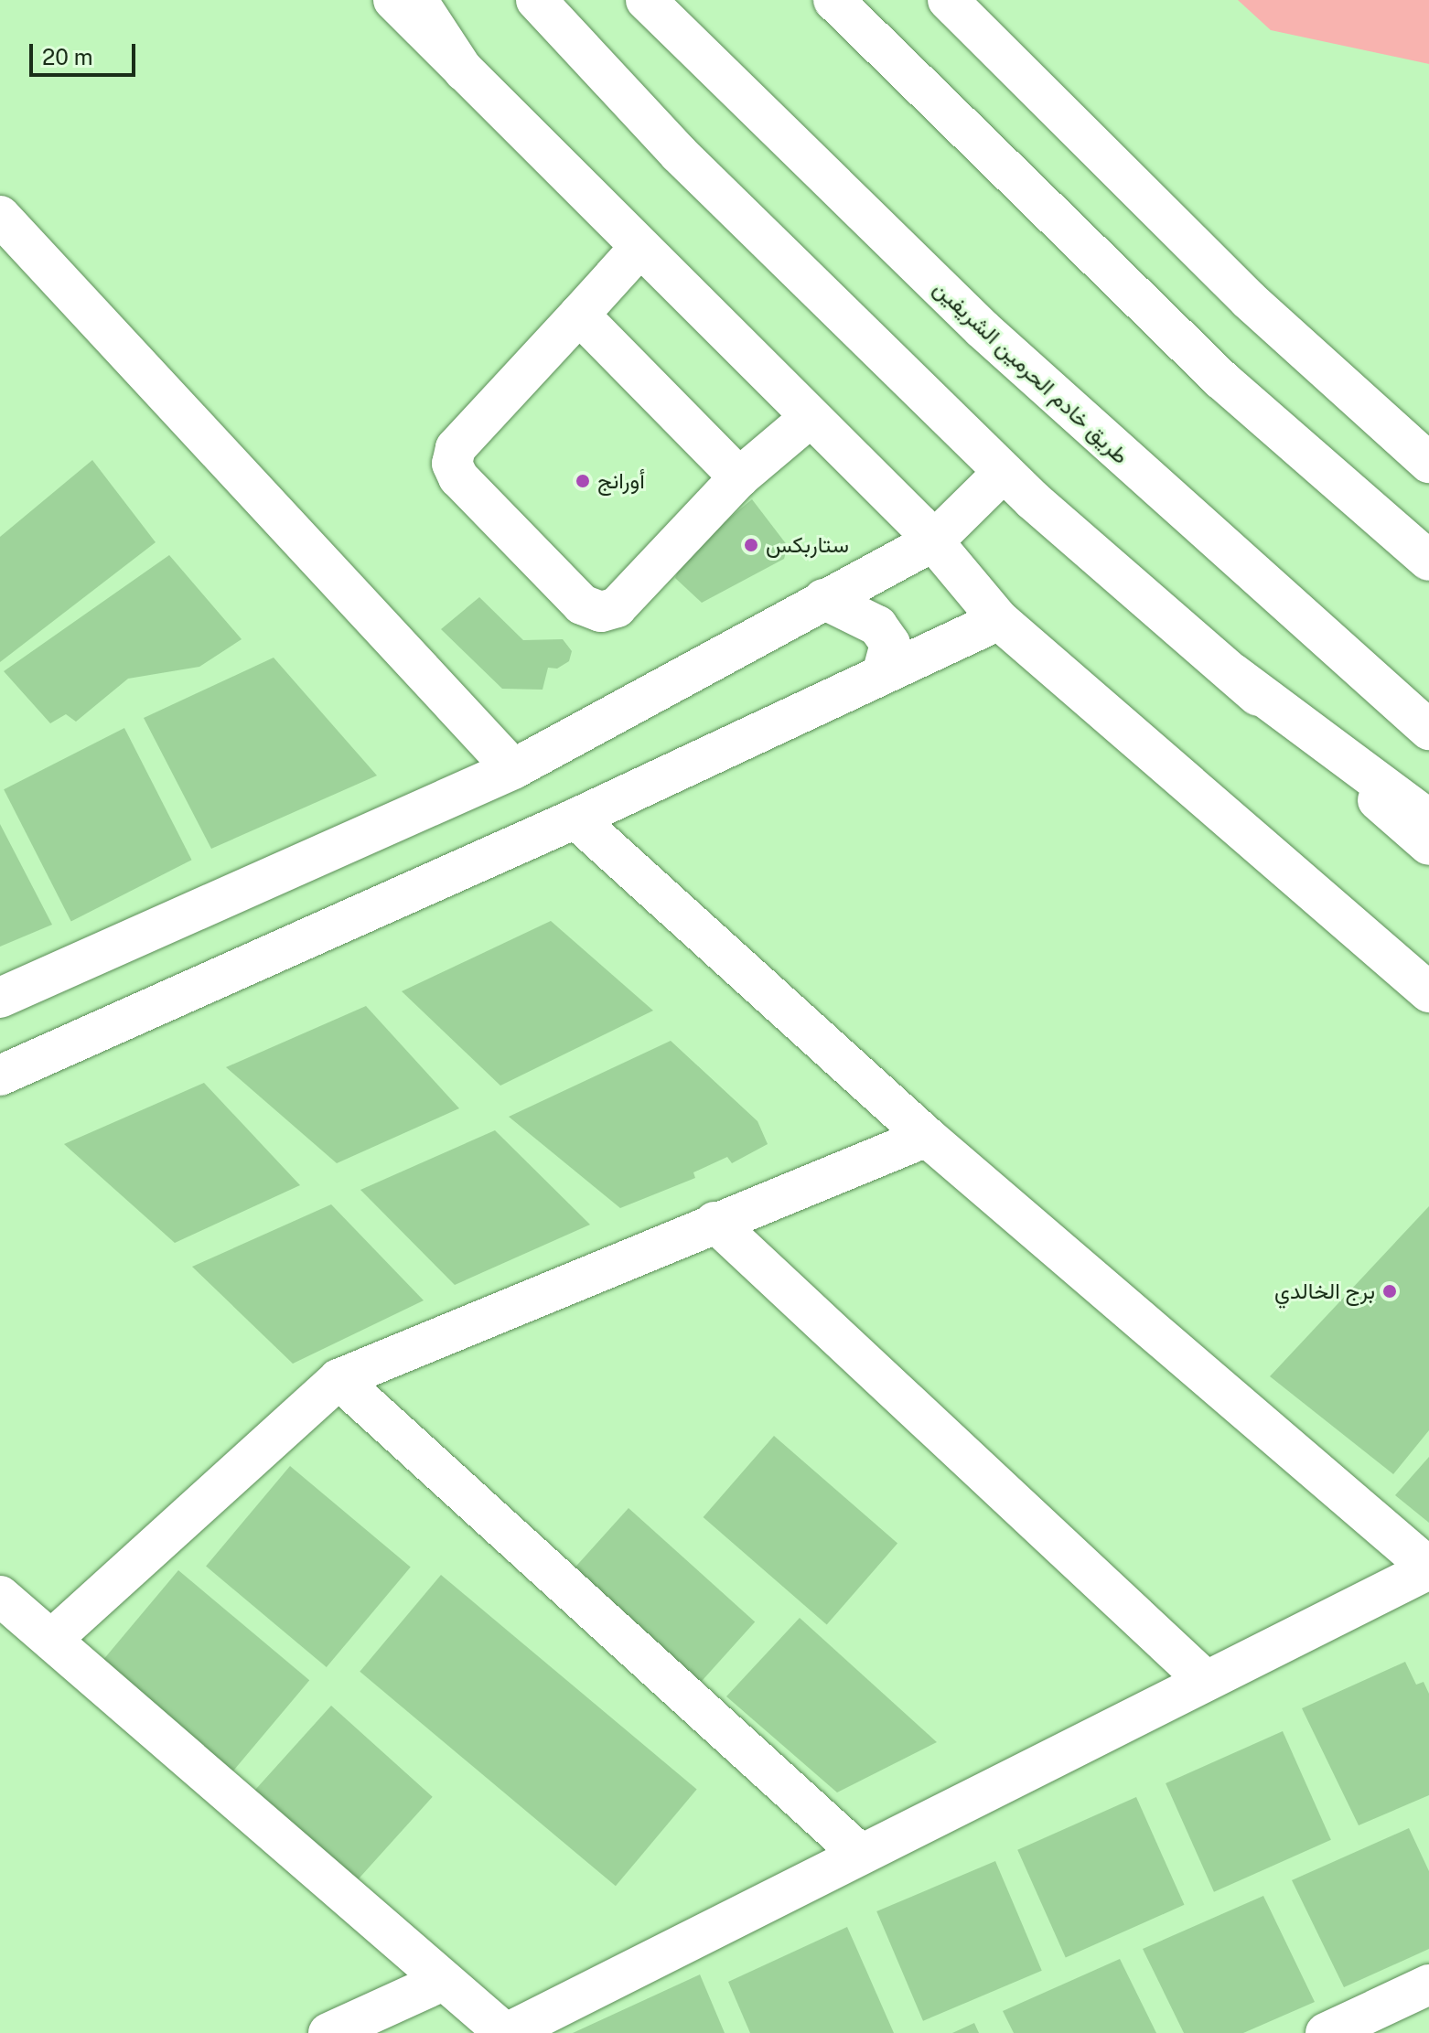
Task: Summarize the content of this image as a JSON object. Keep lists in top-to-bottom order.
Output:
{
  "streets": {
    "main road": ["طريق خادم الحرمين الشريفين"]
  },
  "places": ["أورانج", "ستاربكس", "برج الخالدي"],
  "scale_bar": "20 m"
}
